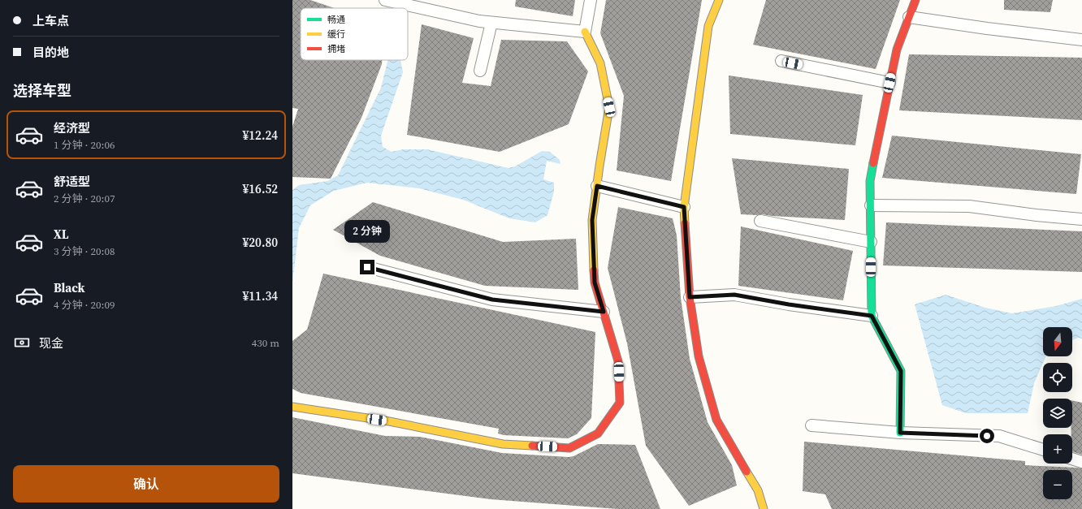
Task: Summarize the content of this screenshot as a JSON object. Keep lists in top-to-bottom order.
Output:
{
  "legend": ["畅通", "缓行", "拥堵"],
  "north": "bottom",
  "page": {
    "banner": ["上车点", "目的地"],
    "heading": "选择车型",
    "list": [
      {
        "name": "经济型",
        "note": "1 分钟 · 20:06",
        "value": "¥12.24"
      },
      {
        "name": "舒适型",
        "note": "2 分钟 · 20:07",
        "value": "¥16.52"
      },
      {
        "name": "XL",
        "note": "3 分钟 · 20:08",
        "value": "¥20.80"
      },
      {
        "name": "Black",
        "note": "4 分钟 · 20:09",
        "value": "¥11.34"
      }
    ],
    "bubble": "2 分钟",
    "pay": ["现金", "430 m"],
    "map_buttons": ["+", "−"],
    "buttons": "确认"
  }
}
